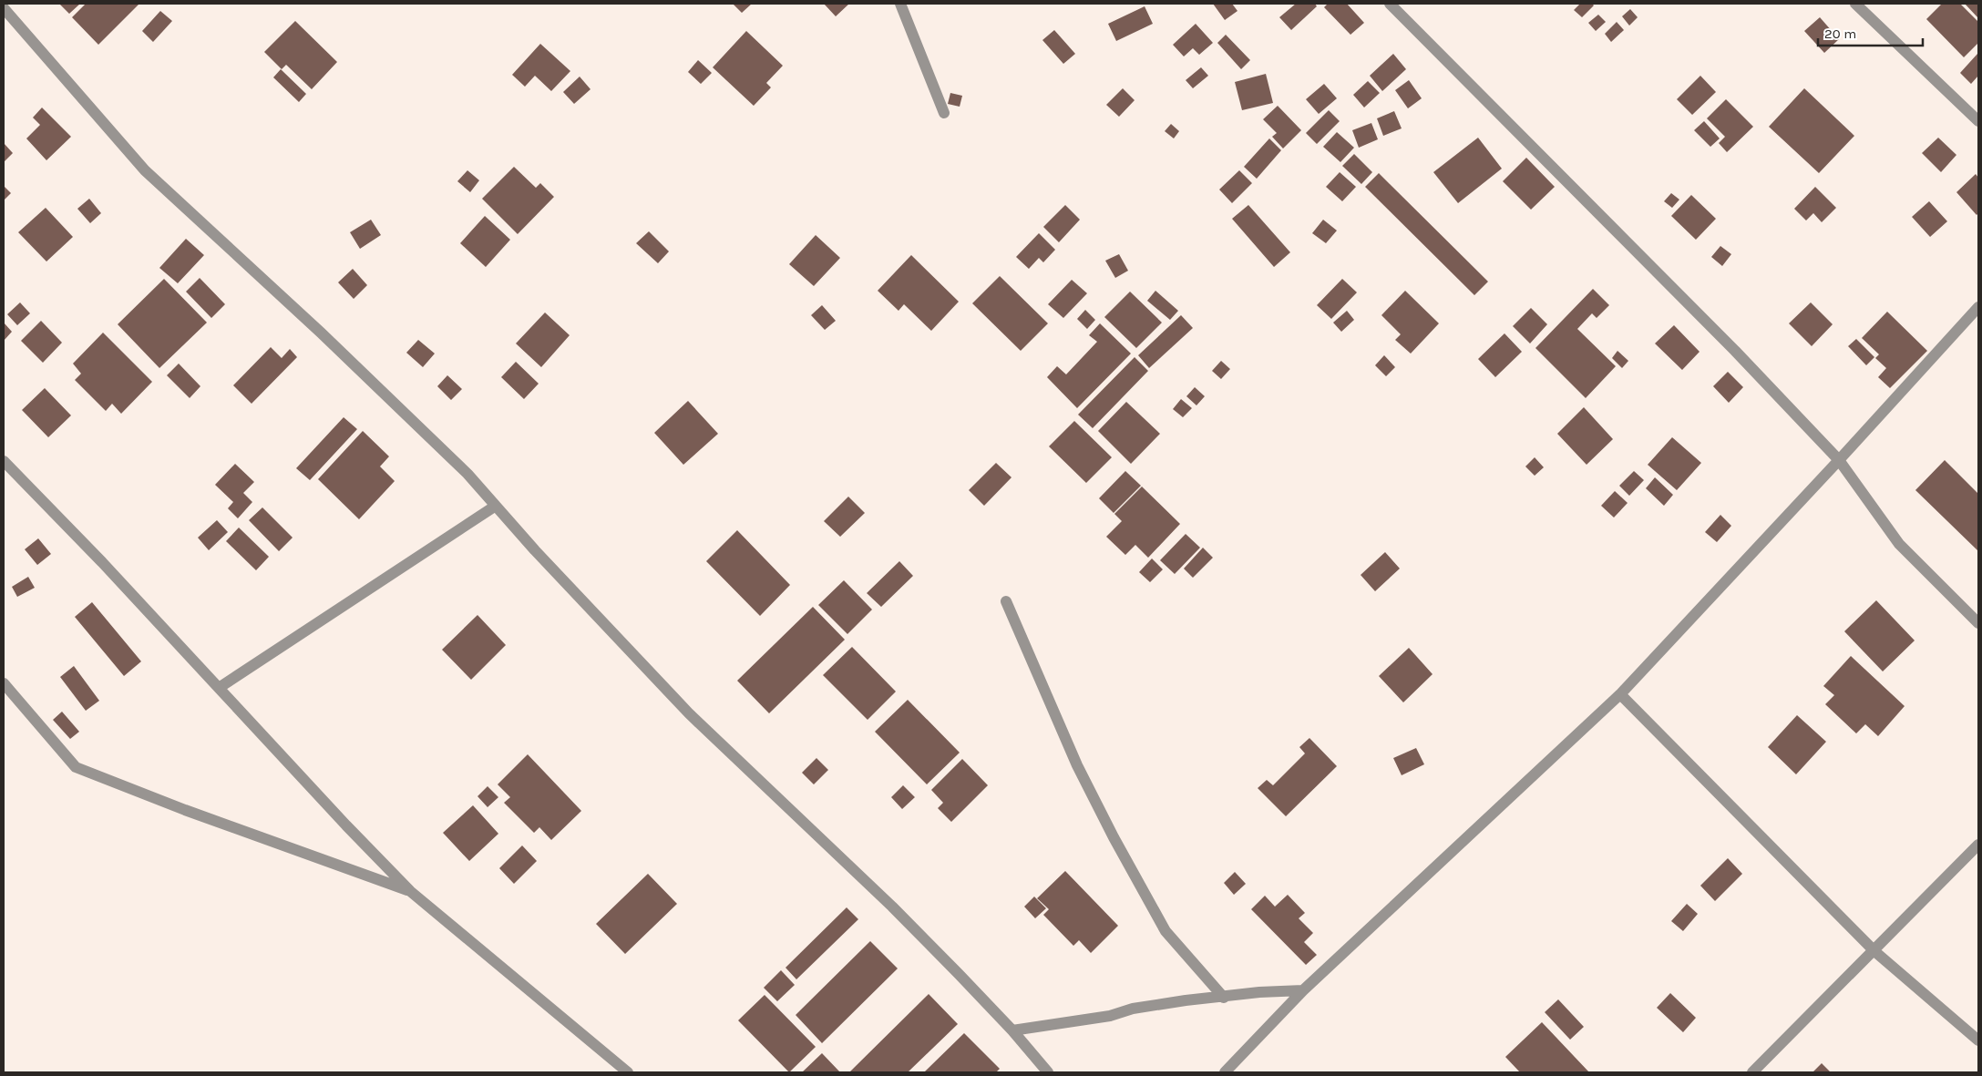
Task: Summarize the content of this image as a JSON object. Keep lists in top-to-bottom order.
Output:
{
  "scale_bar": "20 m"
}
